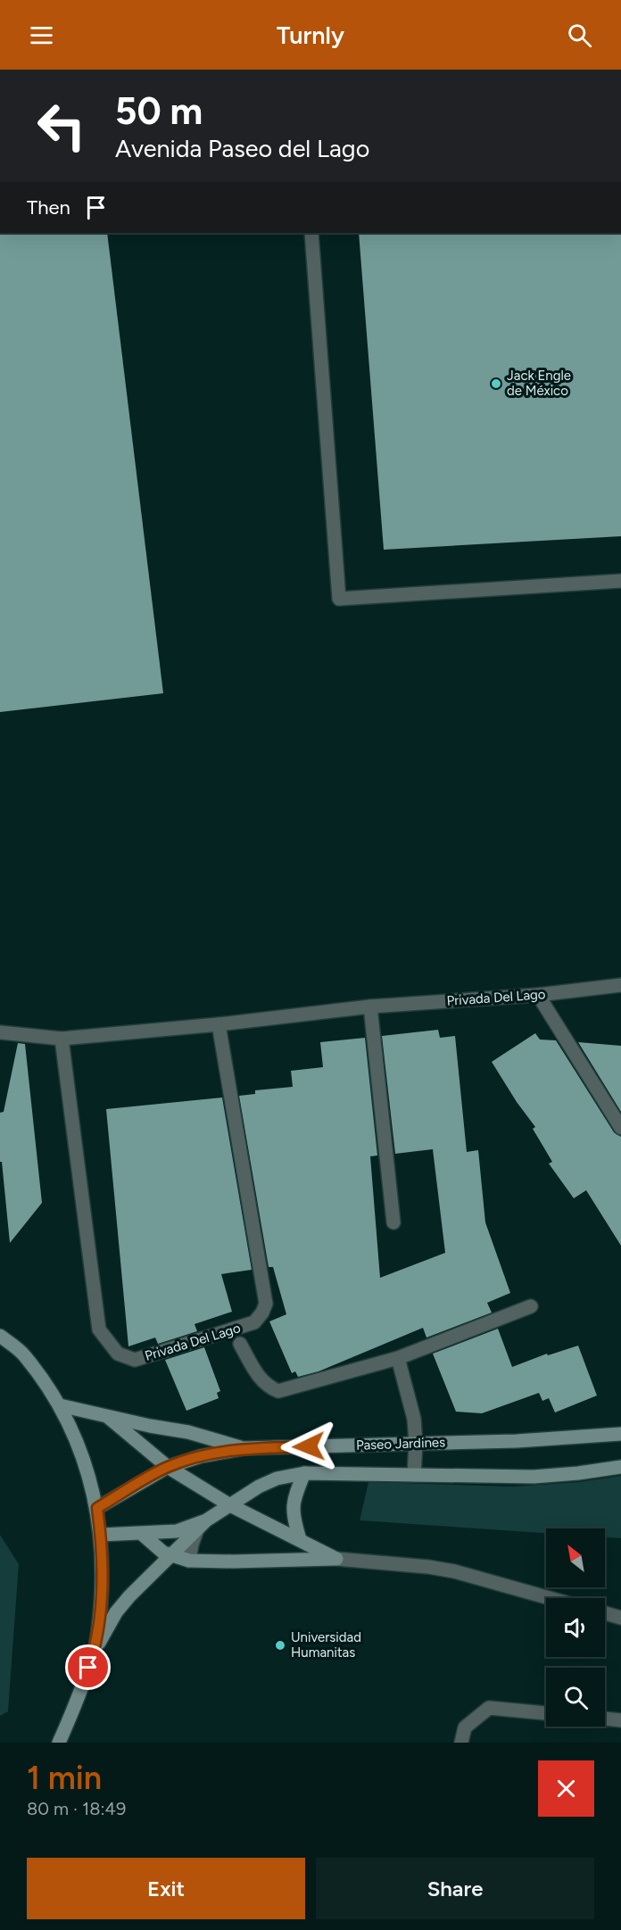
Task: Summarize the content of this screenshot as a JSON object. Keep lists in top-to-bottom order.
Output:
{
  "streets": {
    "street": ["Privada Del Lago", "Paseo Jardines"]
  },
  "places": ["Jack Engle de México", "Universidad Humanitas"],
  "north": "top left",
  "page": {
    "header": "Turnly",
    "turn": ["50 m", "Avenida Paseo del Lago"],
    "then": "Then",
    "heading": ["1 min", "80 m · 18:49"],
    "buttons": ["Exit", "Share"]
  }
}
